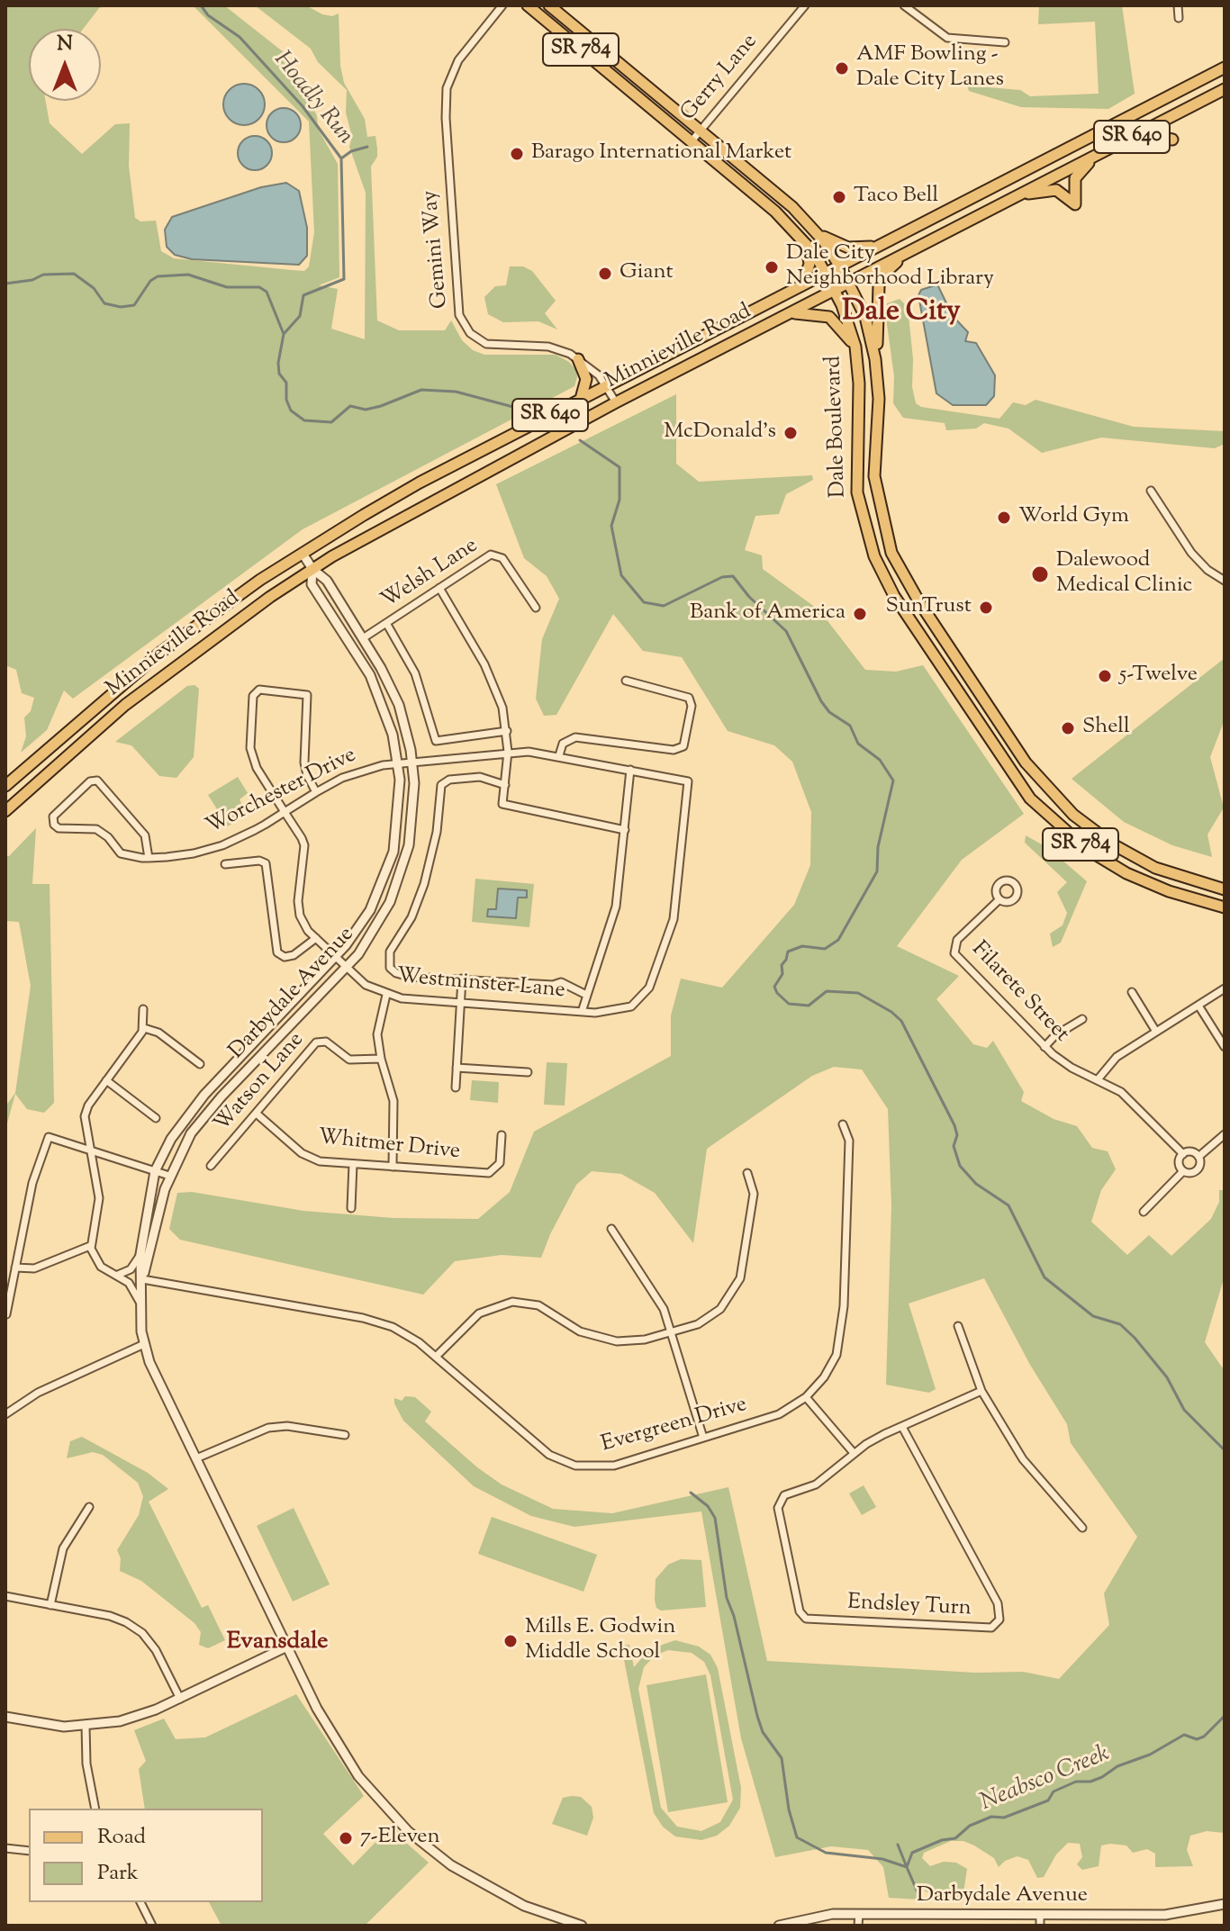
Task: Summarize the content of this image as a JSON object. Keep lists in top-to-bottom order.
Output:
{
  "streets": {
    "main road": [
      "SR 784",
      "SR 640",
      "Minnieville Road",
      "Dale Boulevard"
    ],
    "street": [
      "Gerry Lane",
      "Gemini Way",
      "Welsh Lane",
      "Worchester Drive",
      "Westminster Lane",
      "Filarete Street",
      "Darbydale Avenue",
      "Watson Lane",
      "Whitmer Drive",
      "Evergreen Drive",
      "Endsley Turn"
    ]
  },
  "crossings": [
    ["Gerry Lane", "Dale Boulevard"],
    ["Gemini Way", "Minnieville Road"],
    ["Minnieville Road", "Dale Boulevard"],
    ["Minnieville Road", "Darbydale Avenue"],
    ["Welsh Lane", "Darbydale Avenue"],
    ["Worchester Drive", "Westminster Lane"],
    ["Worchester Drive", "Darbydale Avenue"],
    ["Westminster Lane", "Darbydale Avenue"],
    ["Darbydale Avenue", "Evergreen Drive"],
    ["Watson Lane", "Whitmer Drive"]
  ],
  "districts": ["Dale City", "Evansdale"],
  "water": ["Hoadly Run", "Neabsco Creek"],
  "places": [
    "AMF Bowling - Dale City Lanes",
    "Barago International Market",
    "Taco Bell",
    "Dale City Neighborhood Library",
    "Giant",
    "McDonald's",
    "World Gym",
    "Dalewood Medical Clinic",
    "SunTrust",
    "Bank of America",
    "5-Twelve",
    "Shell",
    "Mills E. Godwin Middle School",
    "7-Eleven"
  ],
  "legend": ["Road", "Park"],
  "north": "top"
}
